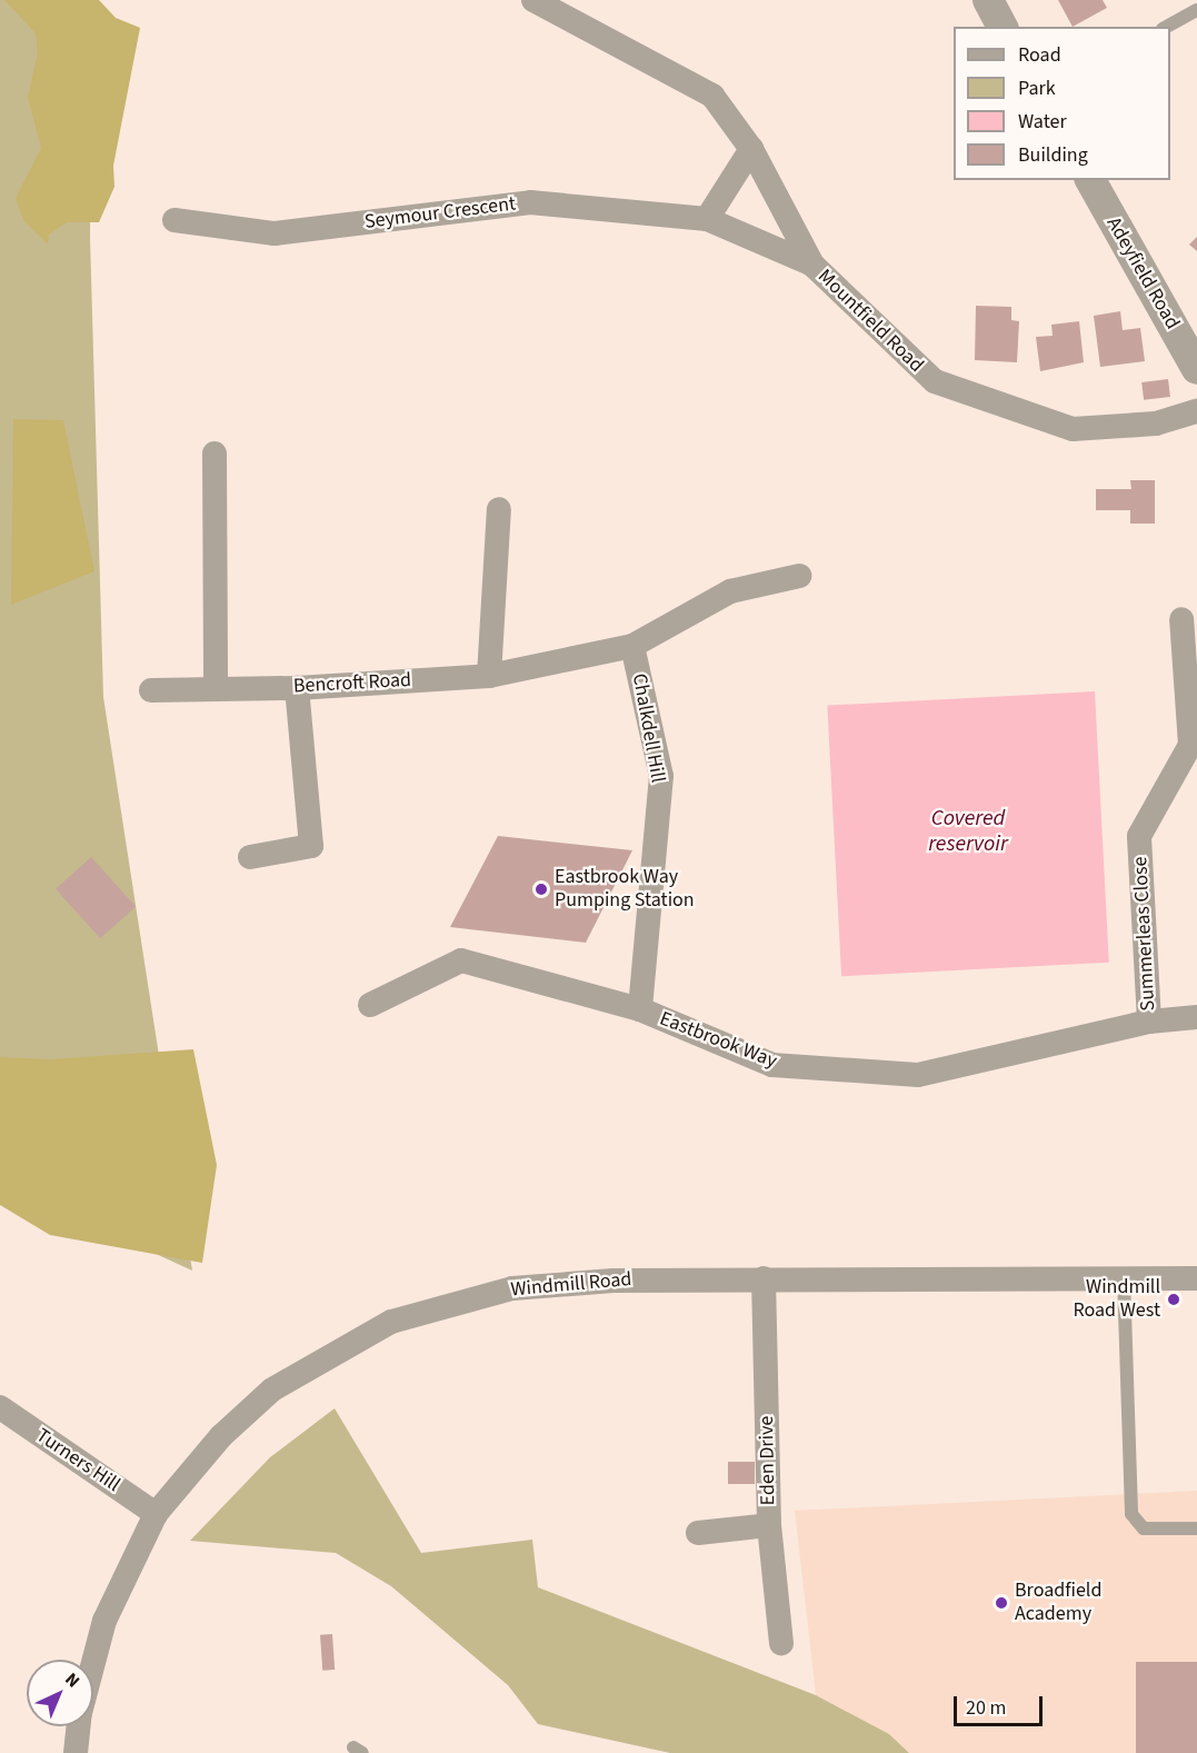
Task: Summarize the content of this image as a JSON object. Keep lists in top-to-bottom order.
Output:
{
  "streets": {
    "street": [
      "Seymour Crescent",
      "Adeyfield Road",
      "Mountfield Road",
      "Bencroft Road",
      "Chalkdell Hill",
      "Summerleas Close",
      "Eastbrook Way",
      "Windmill Road",
      "Turners Hill",
      "Eden Drive"
    ]
  },
  "crossings": [
    ["Seymour Crescent", "Mountfield Road"],
    ["Bencroft Road", "Chalkdell Hill"],
    ["Chalkdell Hill", "Eastbrook Way"],
    ["Summerleas Close", "Eastbrook Way"],
    ["Windmill Road", "Turners Hill"],
    ["Windmill Road", "Eden Drive"]
  ],
  "water": ["Covered reservoir"],
  "places": ["Eastbrook Way Pumping Station", "Windmill Road West", "Broadfield Academy"],
  "legend": [
    "Road",
    "Park",
    "Water",
    "Building"
  ],
  "scale_bar": "20 m",
  "north": "top right"
}
